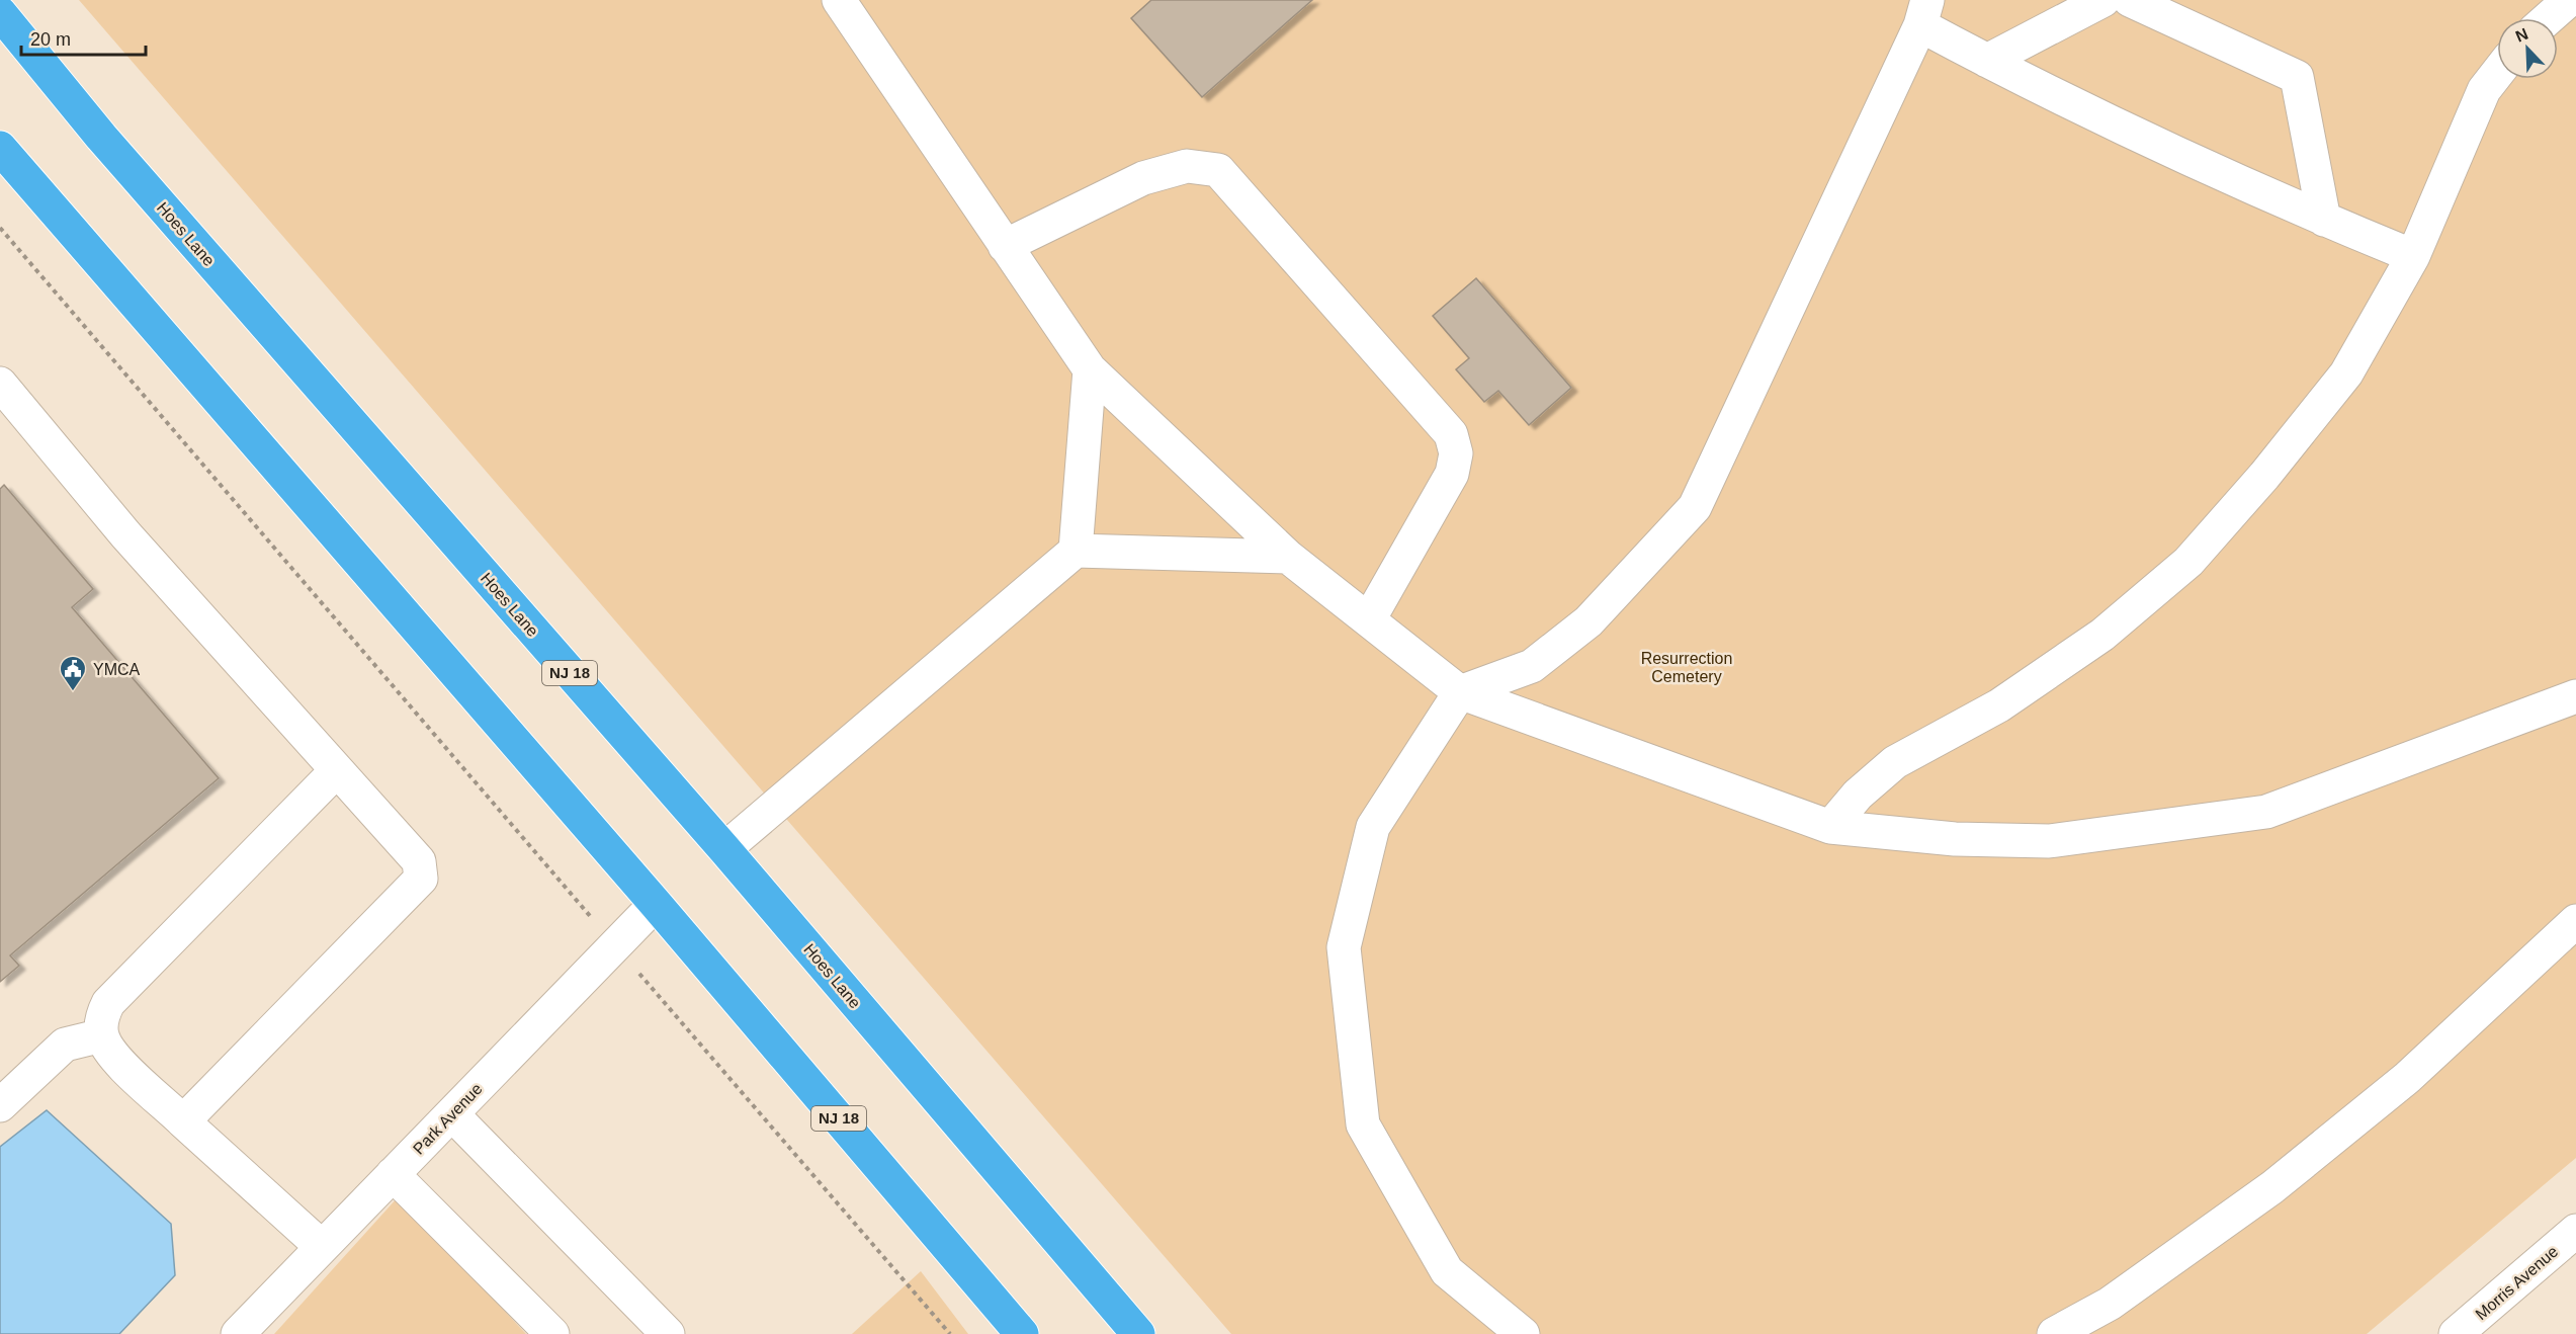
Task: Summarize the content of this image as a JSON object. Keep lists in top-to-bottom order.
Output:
{
  "streets": {
    "highway": ["Hoes Lane", "NJ 18"],
    "street": ["Park Avenue", "Morris Avenue"]
  },
  "crossings": [
    ["NJ 18", "Park Avenue"]
  ],
  "parks": ["Resurrection Cemetery"],
  "places": {
    "public building": ["YMCA"]
  },
  "scale_bar": "20 m",
  "north": "top left"
}
